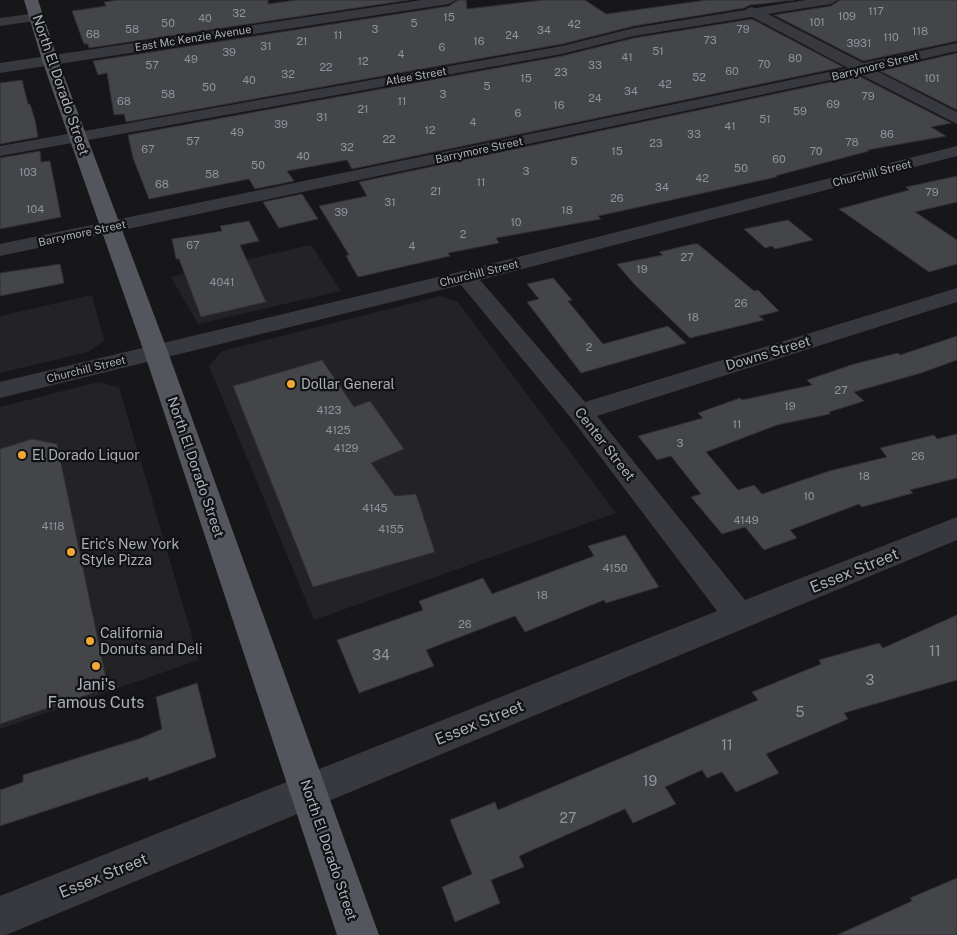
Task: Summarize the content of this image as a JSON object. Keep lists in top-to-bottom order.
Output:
{
  "streets": {
    "main road": ["North El Dorado Street"],
    "street": [
      "East Mc Kenzie Avenue",
      "Barrymore Street",
      "Atlee Street",
      "Churchill Street",
      "Downs Street",
      "Center Street",
      "Essex Street"
    ]
  },
  "crossings": [
    ["East Mc Kenzie Avenue", "North El Dorado Street"],
    ["Barrymore Street", "North El Dorado Street"],
    ["Atlee Street", "North El Dorado Street"],
    ["North El Dorado Street", "Churchill Street"],
    ["North El Dorado Street", "Essex Street"],
    ["Churchill Street", "Center Street"],
    ["Downs Street", "Center Street"],
    ["Center Street", "Essex Street"]
  ],
  "places": [
    "Dollar General",
    "El Dorado Liquor",
    "Eric's New York Style Pizza",
    "California Donuts and Deli",
    "Jani's Famous Cuts"
  ],
  "house_numbers": [
    "117",
    "32",
    "109",
    "15",
    "40",
    "101",
    "50",
    "5",
    "42",
    "58",
    "3",
    "79",
    "34",
    "118",
    "68",
    "11",
    "24",
    "110",
    "73",
    "21",
    "16",
    "3931",
    "31",
    "6",
    "51",
    "39",
    "4",
    "41",
    "80",
    "49",
    "12",
    "70",
    "57",
    "33",
    "22",
    "60",
    "23",
    "32",
    "52",
    "15",
    "101",
    "40",
    "42",
    "5",
    "50",
    "34",
    "58",
    "3",
    "79",
    "24",
    "68",
    "11",
    "69",
    "16",
    "21",
    "59",
    "6",
    "31",
    "51",
    "4",
    "39",
    "41",
    "12",
    "49",
    "33",
    "86",
    "22",
    "57",
    "78",
    "23",
    "32",
    "67",
    "15",
    "70",
    "40",
    "60",
    "5",
    "50",
    "50",
    "3",
    "103",
    "58",
    "42",
    "11",
    "68",
    "34",
    "21",
    "79",
    "26",
    "31",
    "104",
    "18",
    "39",
    "10",
    "2",
    "67",
    "4",
    "27",
    "19",
    "4041",
    "26",
    "18",
    "2",
    "27",
    "19",
    "4123",
    "11",
    "4125",
    "3",
    "4129",
    "26",
    "18",
    "10",
    "4145",
    "4149",
    "4118",
    "4155",
    "4150",
    "18",
    "26",
    "11",
    "34",
    "3",
    "5",
    "11",
    "19",
    "27"
  ]
}
